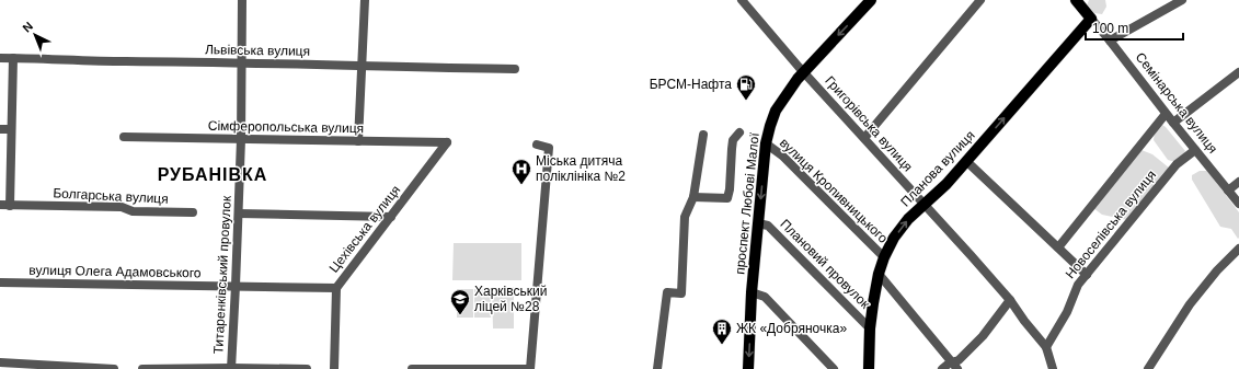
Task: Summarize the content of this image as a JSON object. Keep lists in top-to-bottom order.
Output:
{
  "streets": {
    "main road": ["Семінарська вулиця", "Планова вулиця", "проспект Любові Малої"],
    "street": [
      "Львівська вулиця",
      "Григорівська вулиця",
      "Сімферопольська вулиця",
      "вулиця Кропивницького",
      "Болгарська вулиця",
      "Новоселівська вулиця",
      "Цехівська вулиця",
      "Плановий провулок",
      "вулиця Олега Адамовського",
      "Титаренківський провулок"
    ]
  },
  "crossings": [
    ["Львівська вулиця", "Титаренківський провулок"],
    ["Семінарська вулиця", "Планова вулиця"],
    ["Семінарська вулиця", "Новоселівська вулиця"],
    ["Григорівська вулиця", "Планова вулиця"],
    ["Григорівська вулиця", "проспект Любові Малої"],
    ["Григорівська вулиця", "Новоселівська вулиця"],
    ["Сімферопольська вулиця", "Цехівська вулиця"],
    ["Сімферопольська вулиця", "Титаренківський провулок"],
    ["Планова вулиця", "вулиця Кропивницького"],
    ["Планова вулиця", "Плановий провулок"],
    ["вулиця Кропивницького", "проспект Любові Малої"],
    ["проспект Любові Малої", "Плановий провулок"],
    ["Цехівська вулиця", "вулиця Олега Адамовського"],
    ["вулиця Олега Адамовського", "Титаренківський провулок"]
  ],
  "one_way": ["Планова вулиця", "проспект Любові Малої"],
  "districts": ["РУБАНІВКА"],
  "places": {
    "fuel station": ["БРСМ-Нафта"],
    "hospital": ["Міська дитяча поліклініка №2"],
    "school or university": ["Харківський ліцей №28"],
    "building": ["ЖК «Добряночка»"]
  },
  "scale_bar": "100 m",
  "north": "top left"
}
